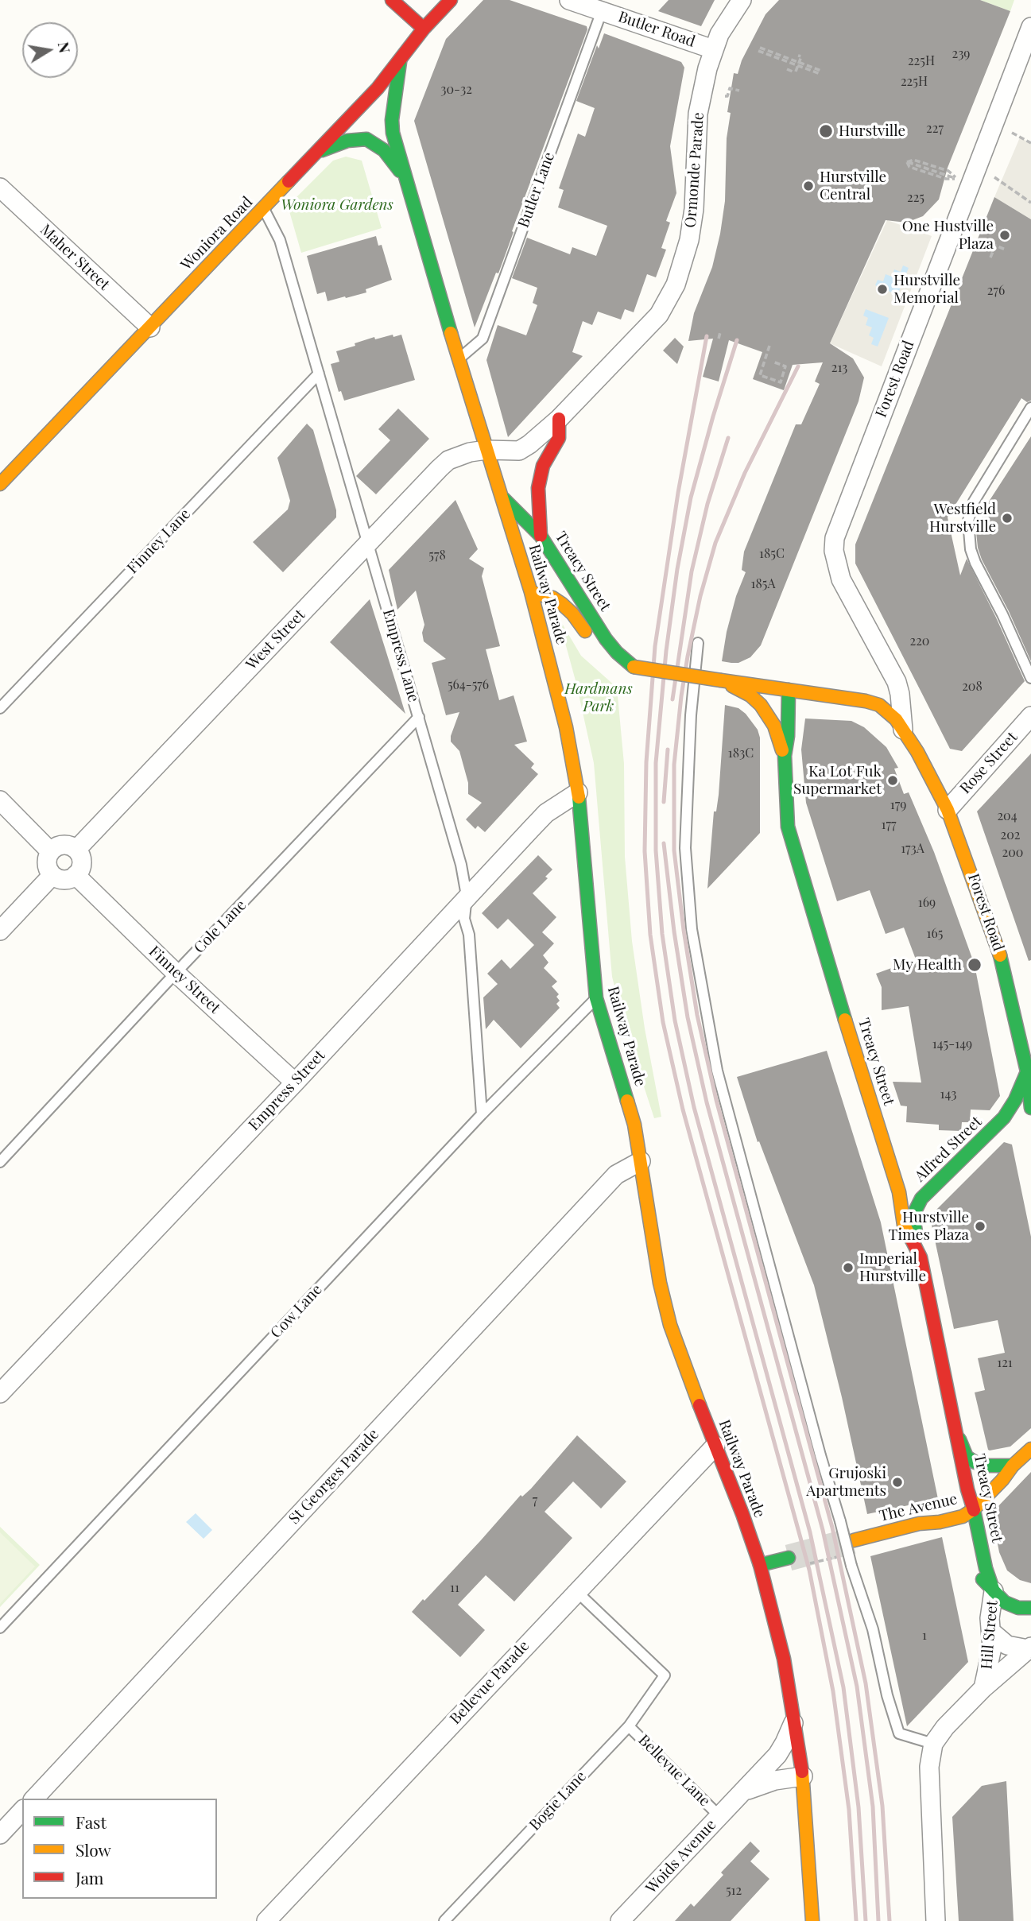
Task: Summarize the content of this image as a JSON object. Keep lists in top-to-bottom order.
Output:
{
  "streets": {
    "street": [
      "Butler Road",
      "Ormonde Parade",
      "Woniora Road",
      "Maher Street",
      "Forest Road",
      "Treacy Street",
      "Railway Parade",
      "West Street",
      "Rose Street",
      "Finney Street",
      "Empress Street",
      "Alfred Street",
      "St Georges Parade",
      "The Avenue",
      "Hill Street",
      "Bellevue Parade",
      "Woids Avenue"
    ],
    "lane": [
      "Butler Lane",
      "Finney Lane",
      "Empress Lane",
      "Cole Lane",
      "Cow Lane",
      "Bellevue Lane",
      "Bogie Lane"
    ]
  },
  "crossings": [
    ["Butler Road", "Ormonde Parade"],
    ["Butler Road", "Butler Lane"],
    ["Ormonde Parade", "Railway Parade"],
    ["Ormonde Parade", "West Street"],
    ["Butler Lane", "Railway Parade"],
    ["Woniora Road", "Maher Street"],
    ["Woniora Road", "Railway Parade"],
    ["Woniora Road", "Empress Lane"],
    ["Forest Road", "Treacy Street"],
    ["Forest Road", "Rose Street"],
    ["Forest Road", "Alfred Street"],
    ["Finney Lane", "Empress Lane"],
    ["Treacy Street", "Railway Parade"],
    ["Treacy Street", "Alfred Street"],
    ["Treacy Street", "The Avenue"],
    ["Treacy Street", "Hill Street"],
    ["Railway Parade", "West Street"],
    ["Railway Parade", "Empress Street"],
    ["Railway Parade", "Cow Lane"],
    ["Railway Parade", "St Georges Parade"],
    ["Railway Parade", "Bellevue Parade"],
    ["Railway Parade", "Woids Avenue"],
    ["West Street", "Empress Lane"],
    ["West Street", "Finney Street"],
    ["Empress Lane", "Cole Lane"],
    ["Empress Lane", "Empress Street"],
    ["Empress Lane", "Cow Lane"],
    ["Cole Lane", "Finney Street"],
    ["Finney Street", "Empress Street"],
    ["Bellevue Parade", "Bogie Lane"],
    ["Bellevue Lane", "Bogie Lane"],
    ["Bellevue Lane", "Woids Avenue"]
  ],
  "parks": ["Woniora Gardens", "Hardmans Park"],
  "places": [
    "Hurstville",
    "Hurstville Central",
    "One Hustville Plaza",
    "Hurstville Memorial",
    "Westfield Hurstville",
    "Ka Lot Fuk Supermarket",
    "My Health",
    "Hurstville Times Plaza",
    "Imperial Hurstville",
    "Grujoski Apartments"
  ],
  "house_numbers": [
    "239",
    "225H",
    "225H",
    "30-32",
    "227",
    "225",
    "276",
    "213",
    "185C",
    "578",
    "185A",
    "220",
    "564-576",
    "208",
    "183C",
    "179",
    "204",
    "177",
    "202",
    "173A",
    "200",
    "169",
    "165",
    "145-149",
    "143",
    "121",
    "7",
    "11",
    "1",
    "512"
  ],
  "legend": ["Fast", "Slow", "Jam"],
  "north": "right"
}
